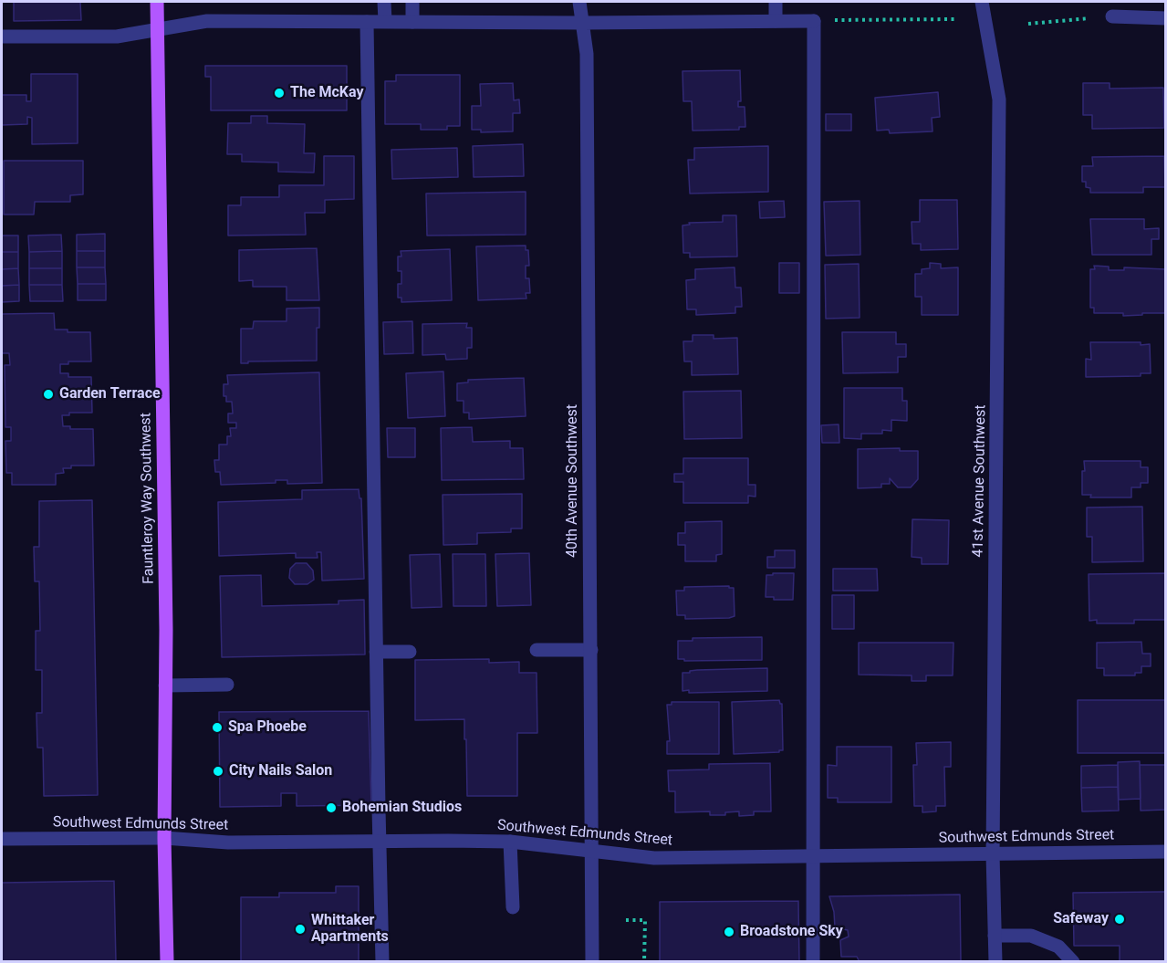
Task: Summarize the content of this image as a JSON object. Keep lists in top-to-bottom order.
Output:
{
  "streets": {
    "main road": ["Fauntleroy Way Southwest"],
    "street": ["40th Avenue Southwest", "41st Avenue Southwest", "Southwest Edmunds Street"]
  },
  "crossings": [
    ["40th Avenue Southwest", "Southwest Edmunds Street"],
    ["41st Avenue Southwest", "Southwest Edmunds Street"],
    ["Fauntleroy Way Southwest", "Southwest Edmunds Street"]
  ],
  "places": [
    "The McKay",
    "Garden Terrace",
    "Spa Phoebe",
    "City Nails Salon",
    "Bohemian Studios",
    "Safeway",
    "Whittaker Apartments",
    "Broadstone Sky"
  ]
}
